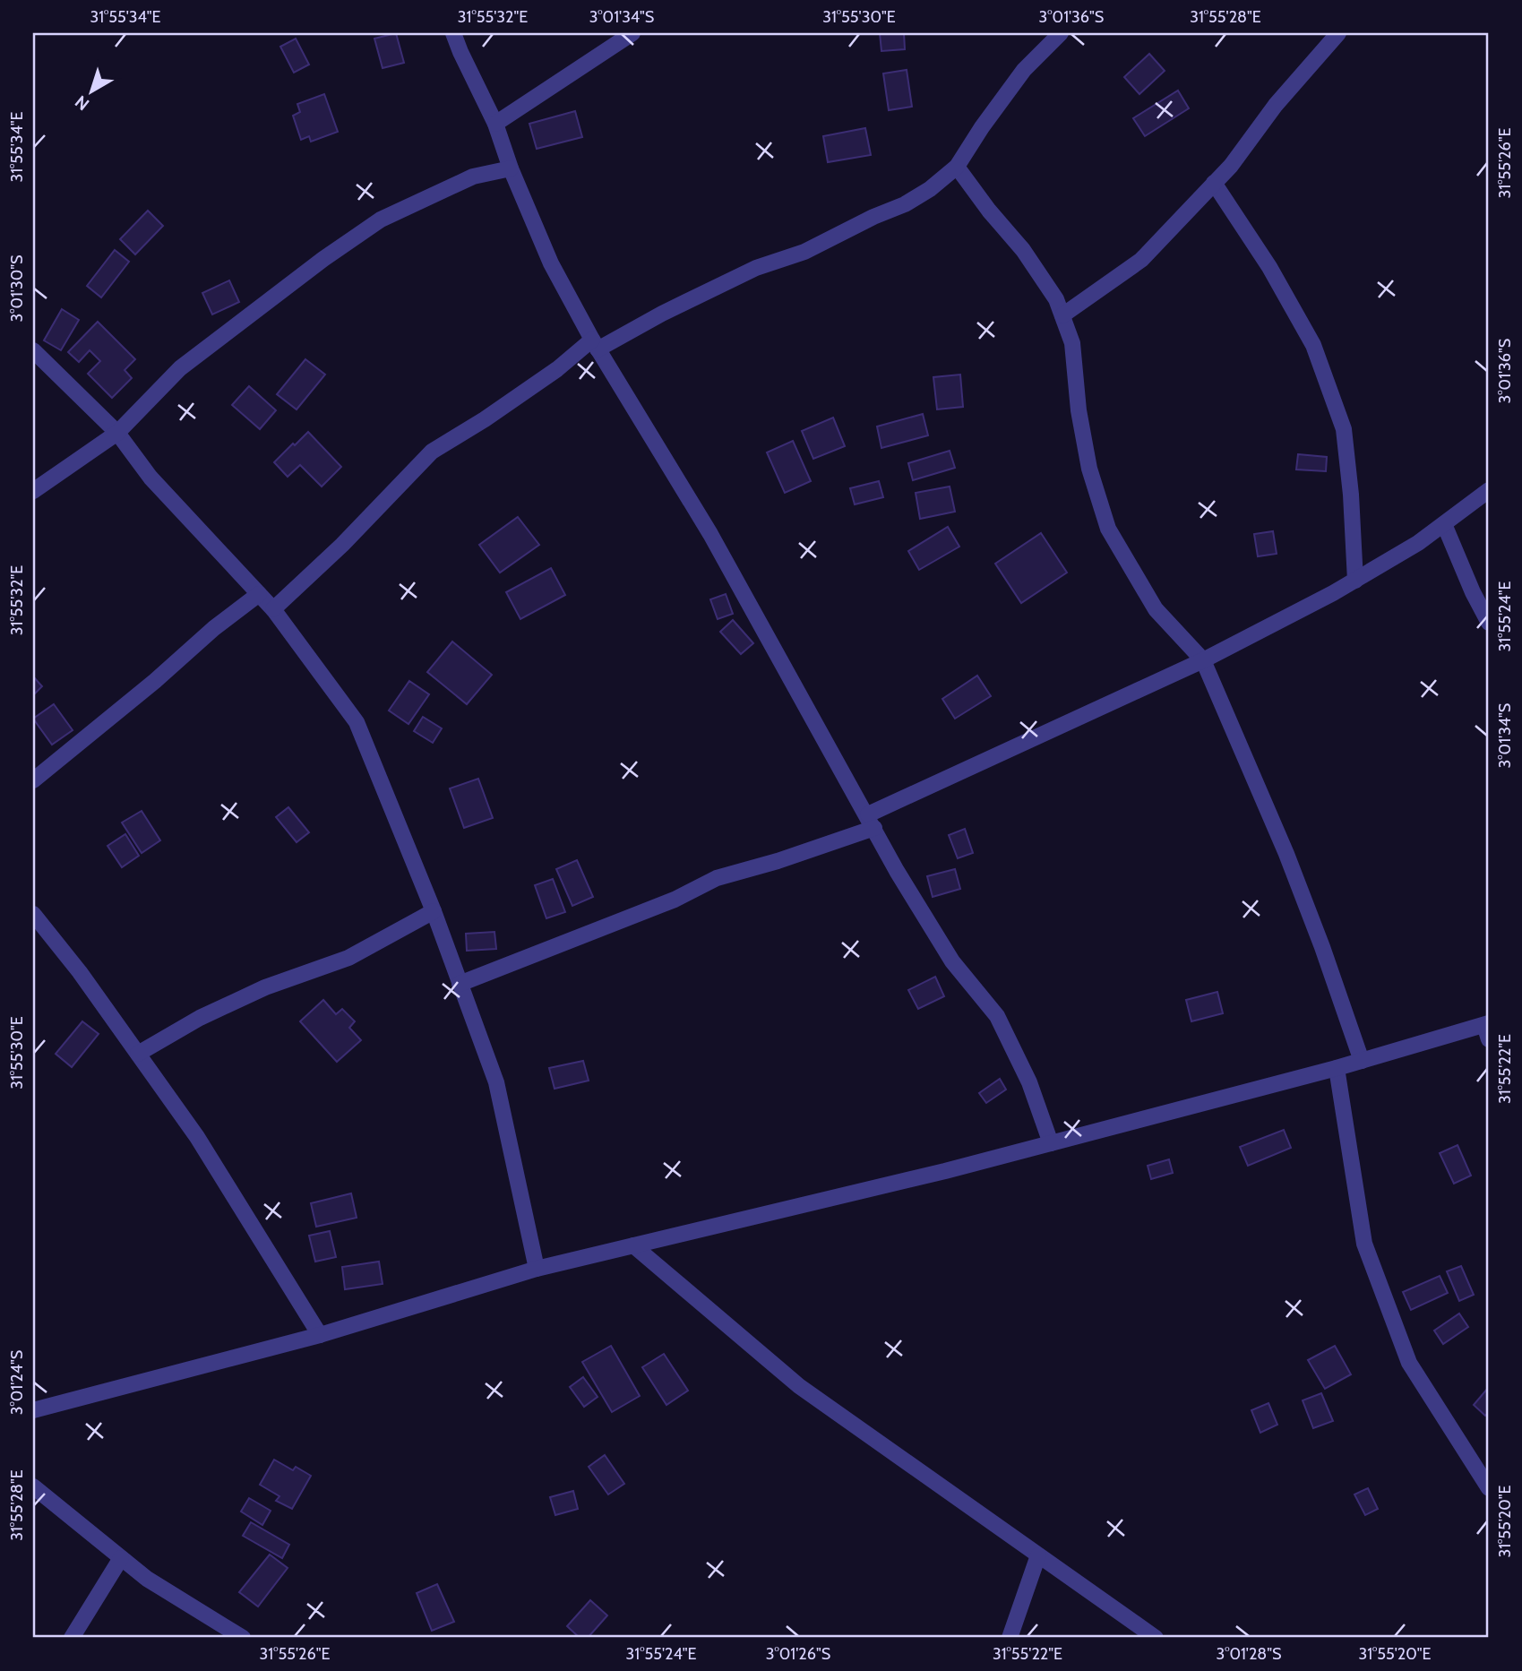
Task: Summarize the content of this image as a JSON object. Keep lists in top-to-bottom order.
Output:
{
  "north": "bottom left",
  "coordinates": [
    "31°55'34\"E",
    "31°55'32\"E",
    "3°01'34\"S",
    "31°55'30\"E",
    "3°01'36\"S",
    "31°55'28\"E",
    "31°55'26\"E",
    "3°01'30\"S",
    "31°55'24\"E",
    "31°55'22\"E",
    "3°01'24\"S",
    "31°55'20\"E",
    "3°01'26\"S",
    "3°01'28\"S"
  ]
}
